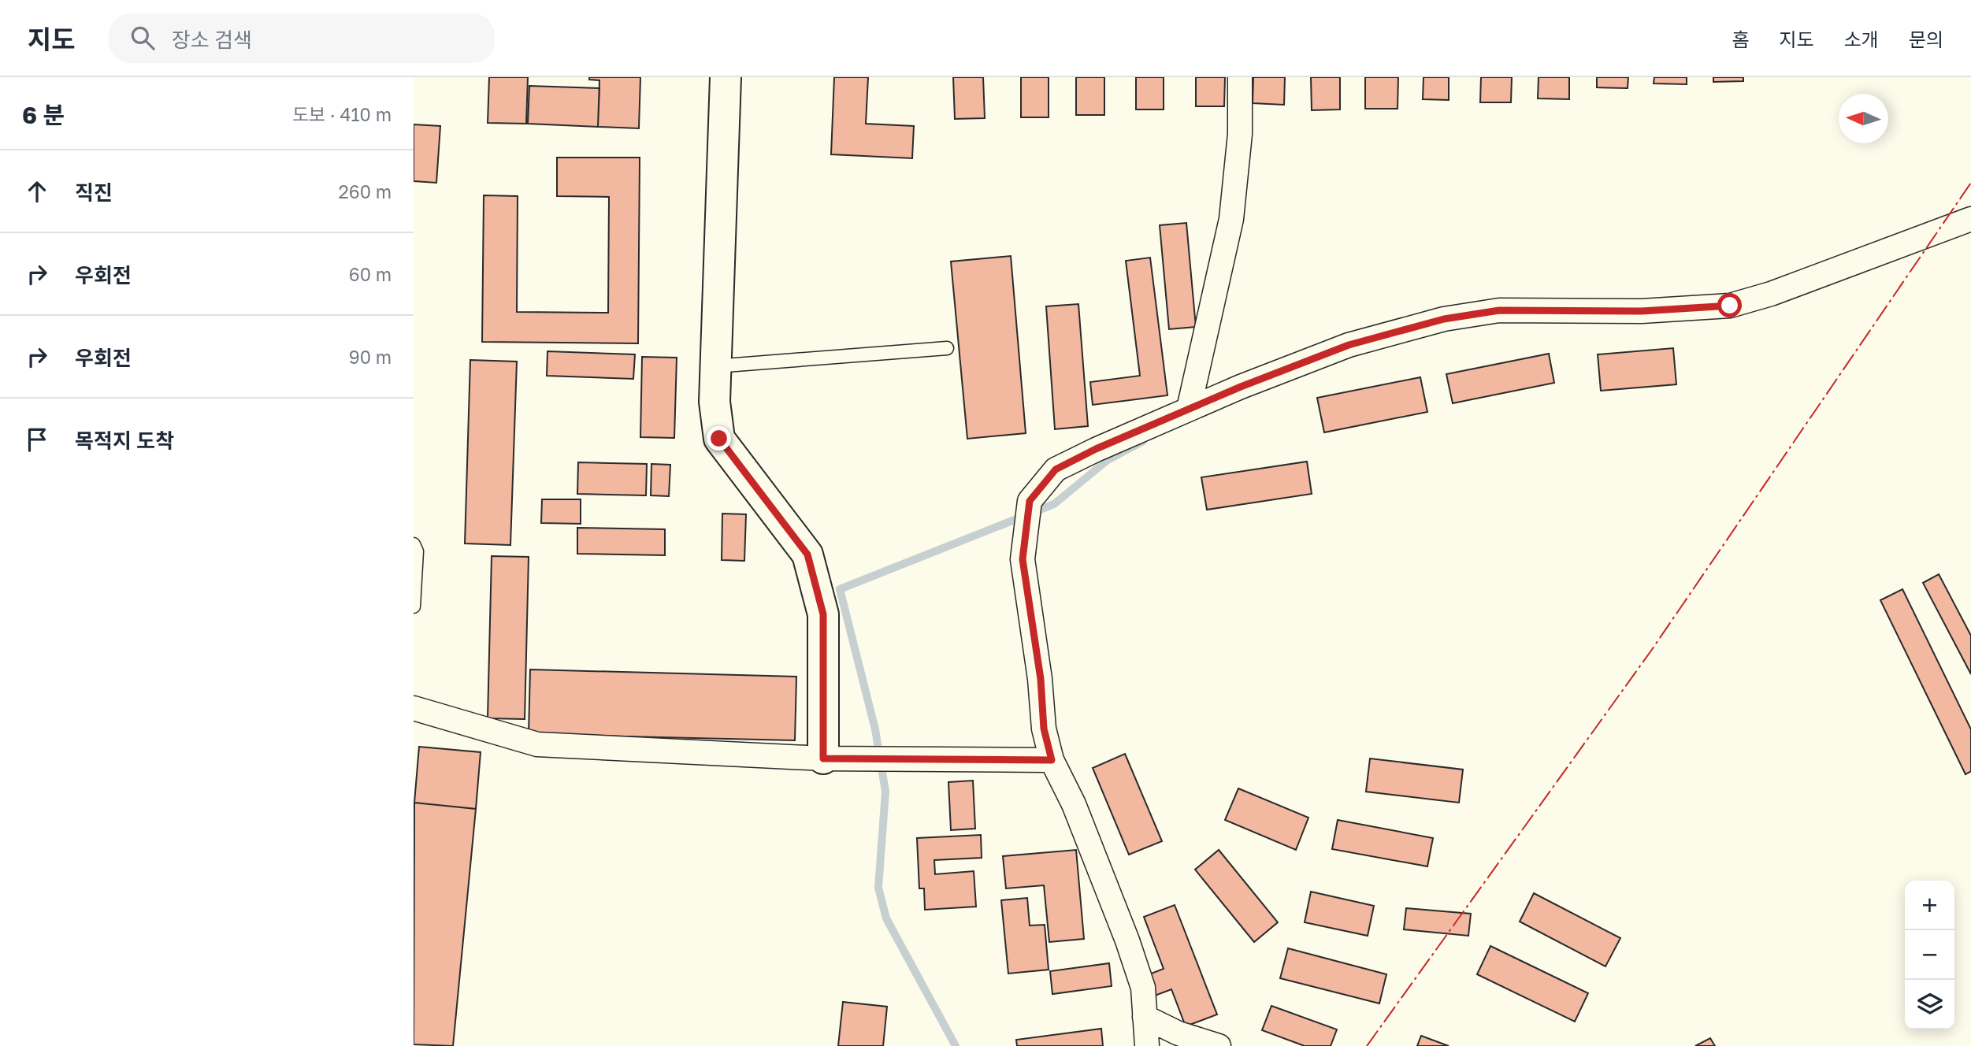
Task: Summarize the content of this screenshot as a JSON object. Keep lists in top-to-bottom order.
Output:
{
  "north": "left",
  "page": {
    "header": "지도",
    "search": "장소 검색",
    "nav": [
      "홈",
      "지도",
      "소개",
      "문의"
    ],
    "heading": ["6 분", "도보 · 410 m"],
    "list": [
      ["직진", "260 m"],
      ["우회전", "60 m"],
      ["우회전", "90 m"],
      "목적지 도착"
    ],
    "map_buttons": ["+", "−"]
  }
}
